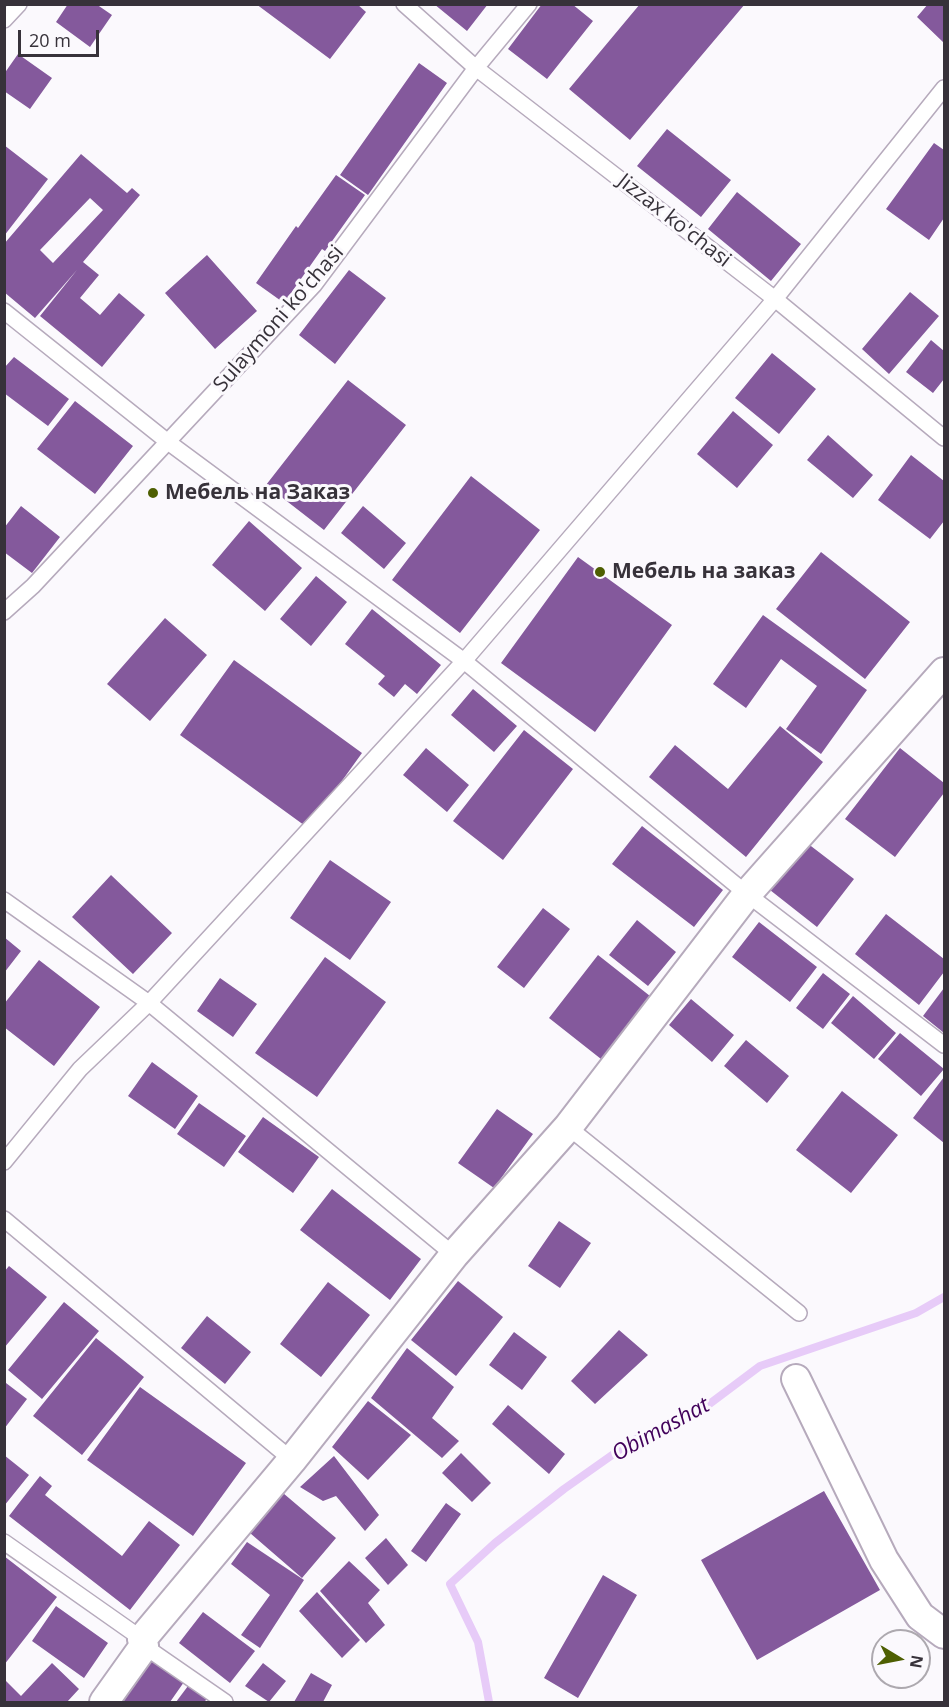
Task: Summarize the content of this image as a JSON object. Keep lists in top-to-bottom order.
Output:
{
  "streets": {
    "lane": ["Jizzax ko'chasi", "Sulaymoni ko'chasi"]
  },
  "crossings": [
    ["Jizzax ko'chasi", "Sulaymoni ko'chasi"]
  ],
  "water": ["Obimashat"],
  "places": ["Мебель на Заказ", "Мебель на заказ"],
  "scale_bar": "20 m",
  "north": "right"
}
